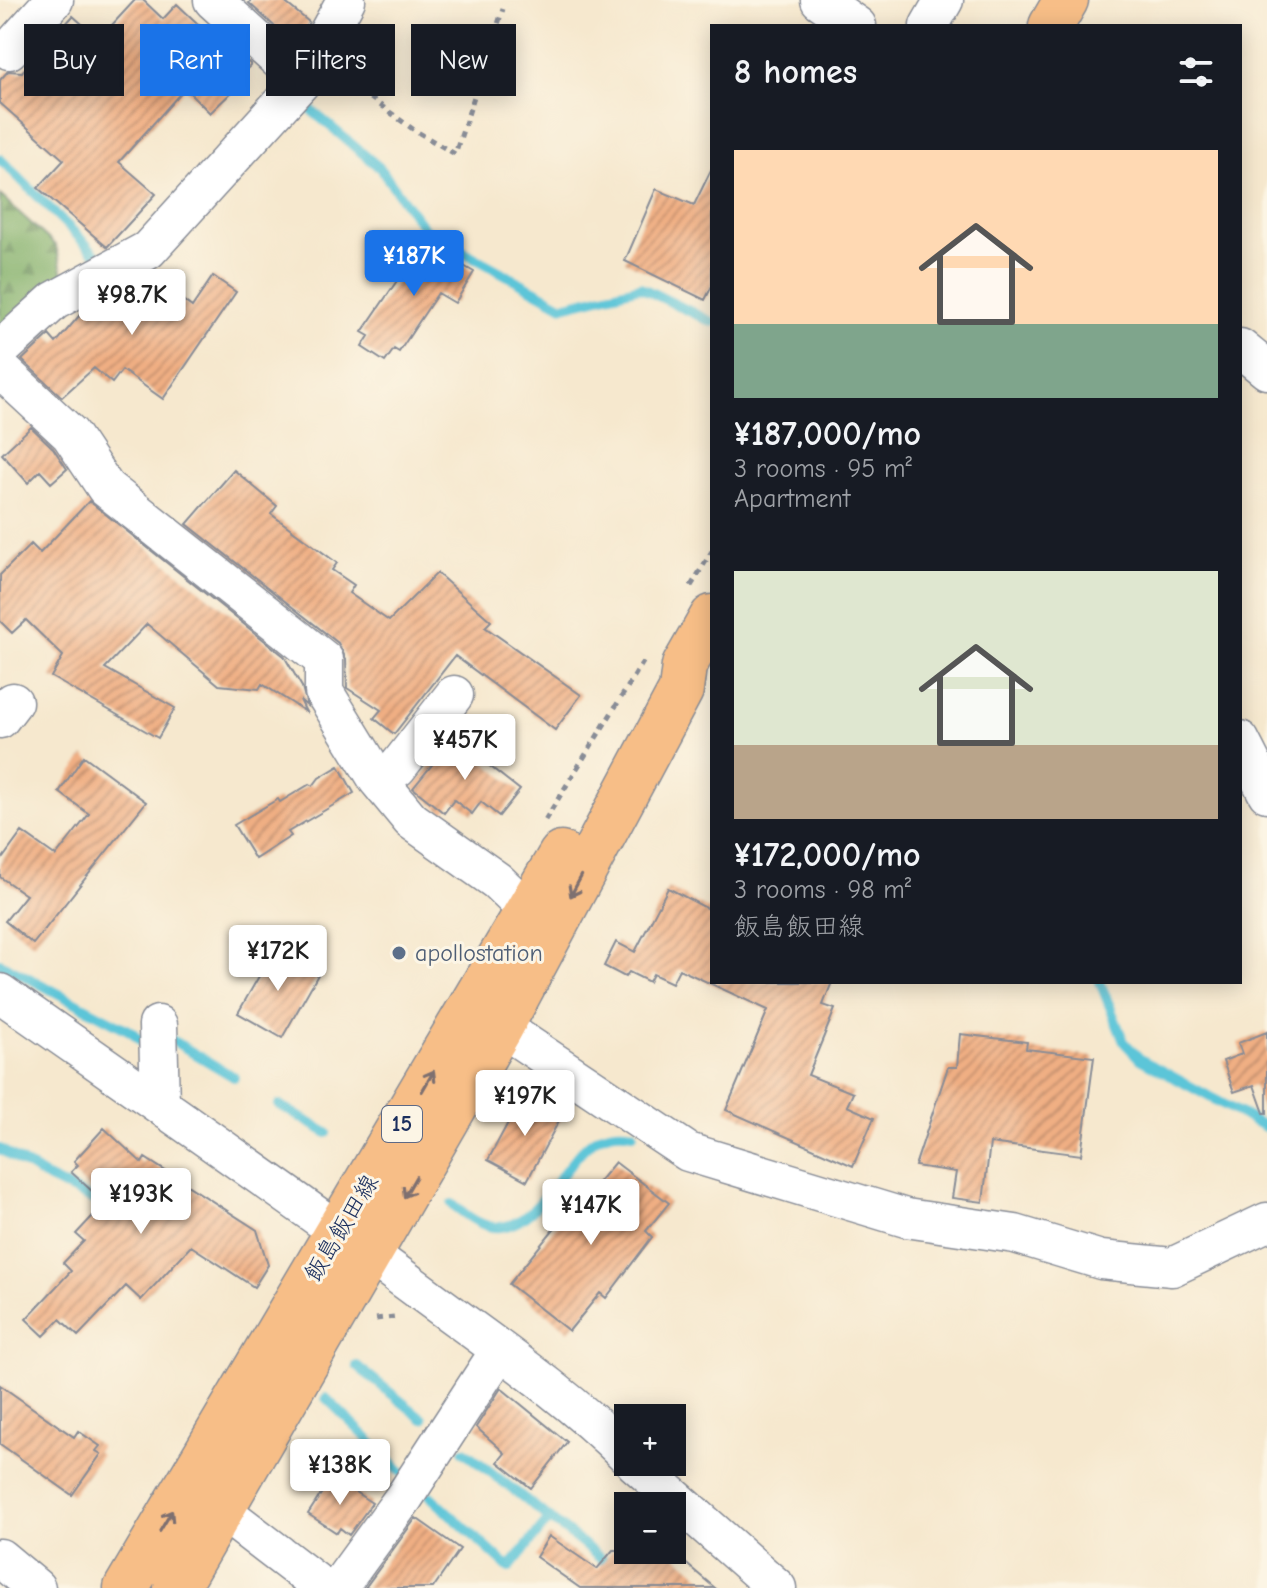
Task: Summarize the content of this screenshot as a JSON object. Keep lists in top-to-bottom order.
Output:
{
  "streets": {
    "main road": ["15", "飯島飯田線"]
  },
  "places": ["apollostation"],
  "page": {
    "chip": [
      "Buy",
      "Rent",
      "Filters",
      "New"
    ],
    "heading": "8 homes",
    "list": [
      {
        "name": "¥187,000/mo",
        "note": "3 rooms · 95 m² · Apartment"
      },
      {
        "name": "¥172,000/mo",
        "note": "3 rooms · 98 m² · 飯島飯田線"
      }
    ],
    "price": [
      "¥187K",
      "¥98.7K",
      "¥457K",
      "¥172K",
      "¥197K",
      "¥193K",
      "¥147K",
      "¥138K"
    ],
    "map_buttons": ["+", "−"]
  }
}
